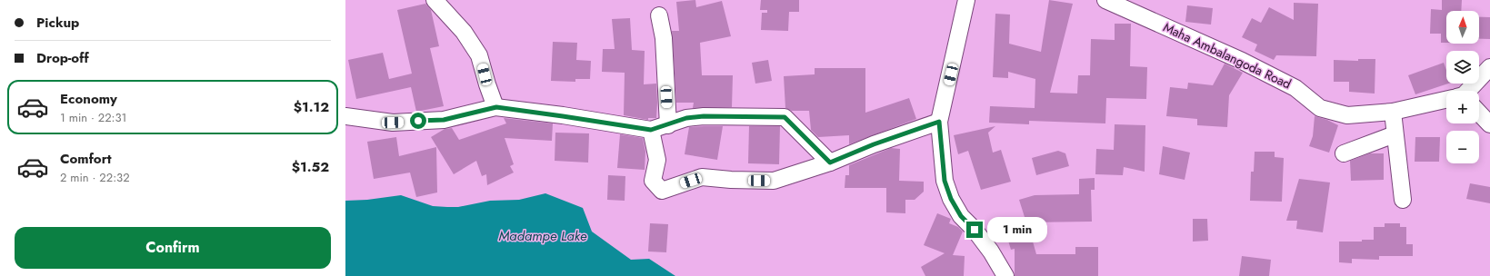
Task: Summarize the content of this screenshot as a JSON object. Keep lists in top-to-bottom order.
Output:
{
  "streets": {
    "street": ["Maha Ambalangoda Road"]
  },
  "water": ["Madampe Lake"],
  "north": "top",
  "page": {
    "banner": ["Pickup", "Drop-off"],
    "map_buttons": ["+", "−"],
    "list": [
      {
        "name": "Economy",
        "note": "1 min · 22:31",
        "value": "$1.12"
      },
      {
        "name": "Comfort",
        "note": "2 min · 22:32",
        "value": "$1.52"
      }
    ],
    "bubble": "1 min",
    "buttons": "Confirm"
  }
}
